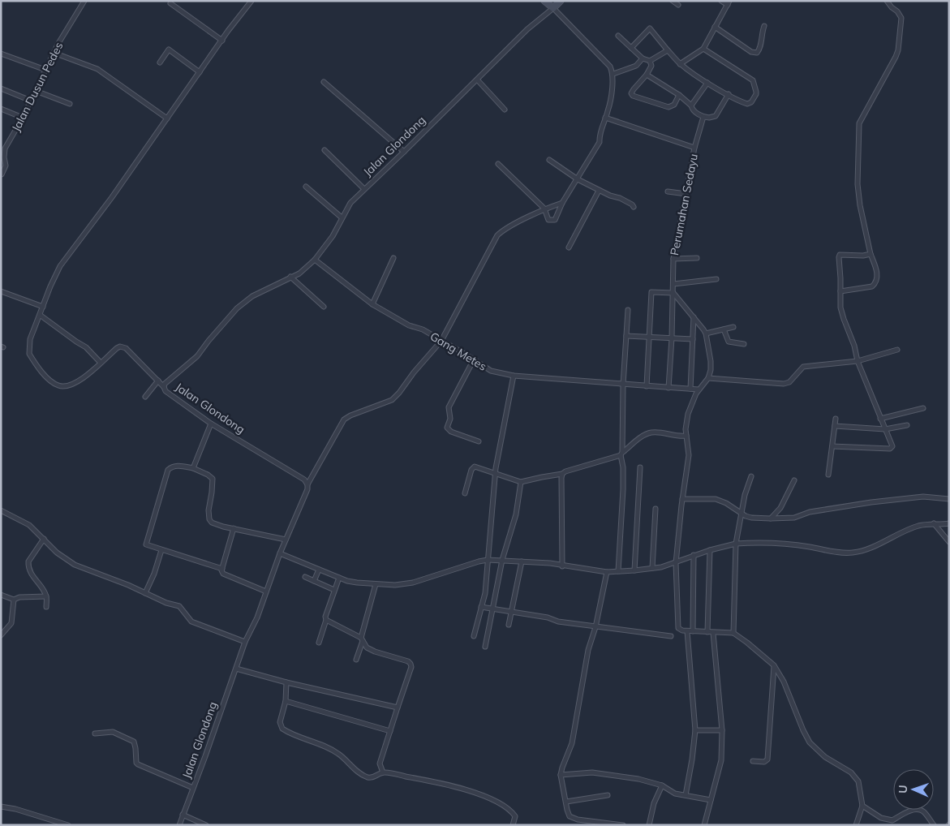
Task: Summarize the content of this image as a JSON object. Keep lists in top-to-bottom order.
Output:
{
  "streets": {
    "main road": ["Jalan Glondong"],
    "street": ["Jalan Dusun Pedes", "Perumahan Sedayu", "Gang Metes"]
  },
  "crossings": [
    ["Jalan Glondong", "Gang Metes"],
    ["Perumahan Sedayu", "Gang Metes"]
  ],
  "north": "left"
}
